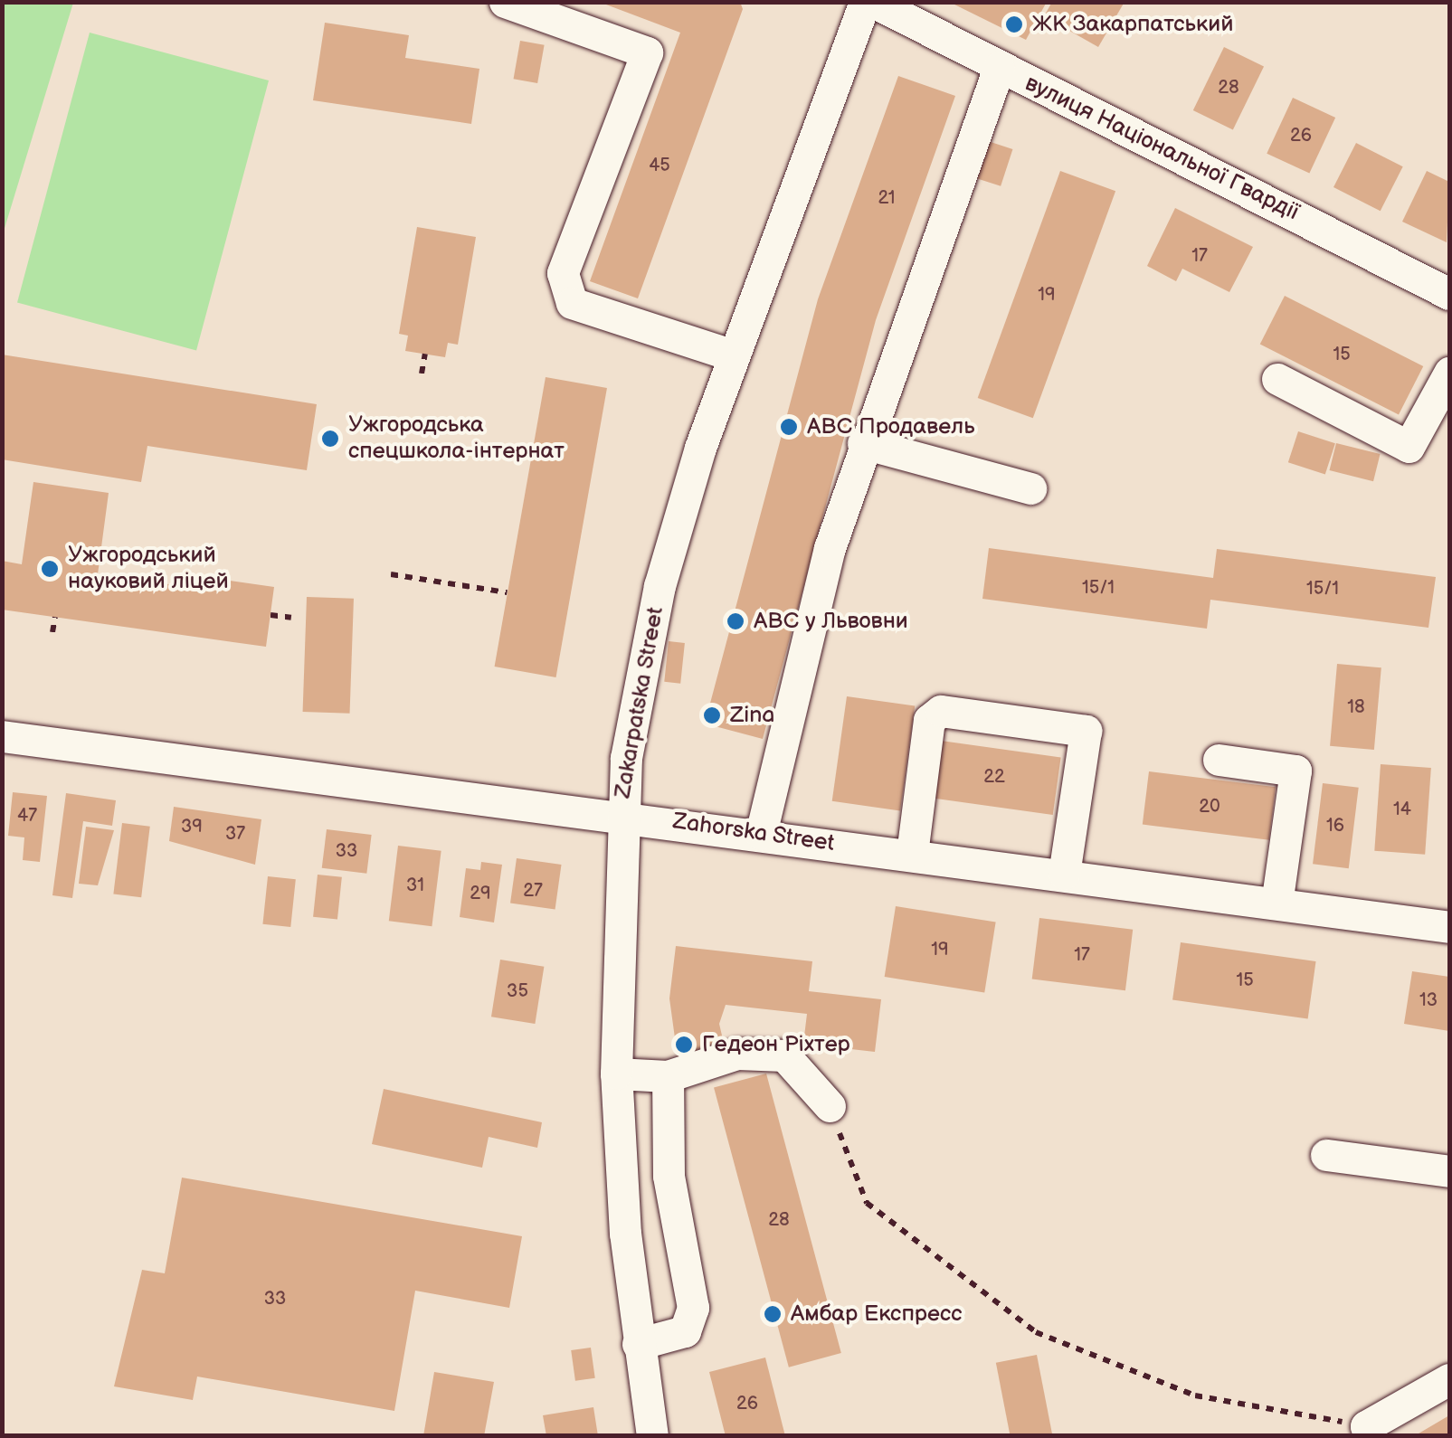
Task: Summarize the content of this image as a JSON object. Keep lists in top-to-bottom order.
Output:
{
  "streets": {
    "street": ["вулиця Національної Гвардії", "Zakarpatska Street", "Zahorska Street"]
  },
  "crossings": [
    ["Zakarpatska Street", "Zahorska Street"]
  ],
  "places": [
    "ЖК Закарпатський",
    "ABC Продавель",
    "Ужгородська спецшкола-інтернат",
    "Ужгородський науковий ліцей",
    "ABC у Львовни",
    "Zina",
    "Гедеон Ріхтер",
    "Амбар Експресс"
  ],
  "house_numbers": [
    "28",
    "26",
    "45",
    "21",
    "17",
    "19",
    "15",
    "15/1",
    "15/1",
    "18",
    "22",
    "20",
    "14",
    "47",
    "16",
    "39",
    "37",
    "33",
    "31",
    "27",
    "29",
    "19",
    "17",
    "15",
    "35",
    "13",
    "28",
    "33",
    "26"
  ]
}
